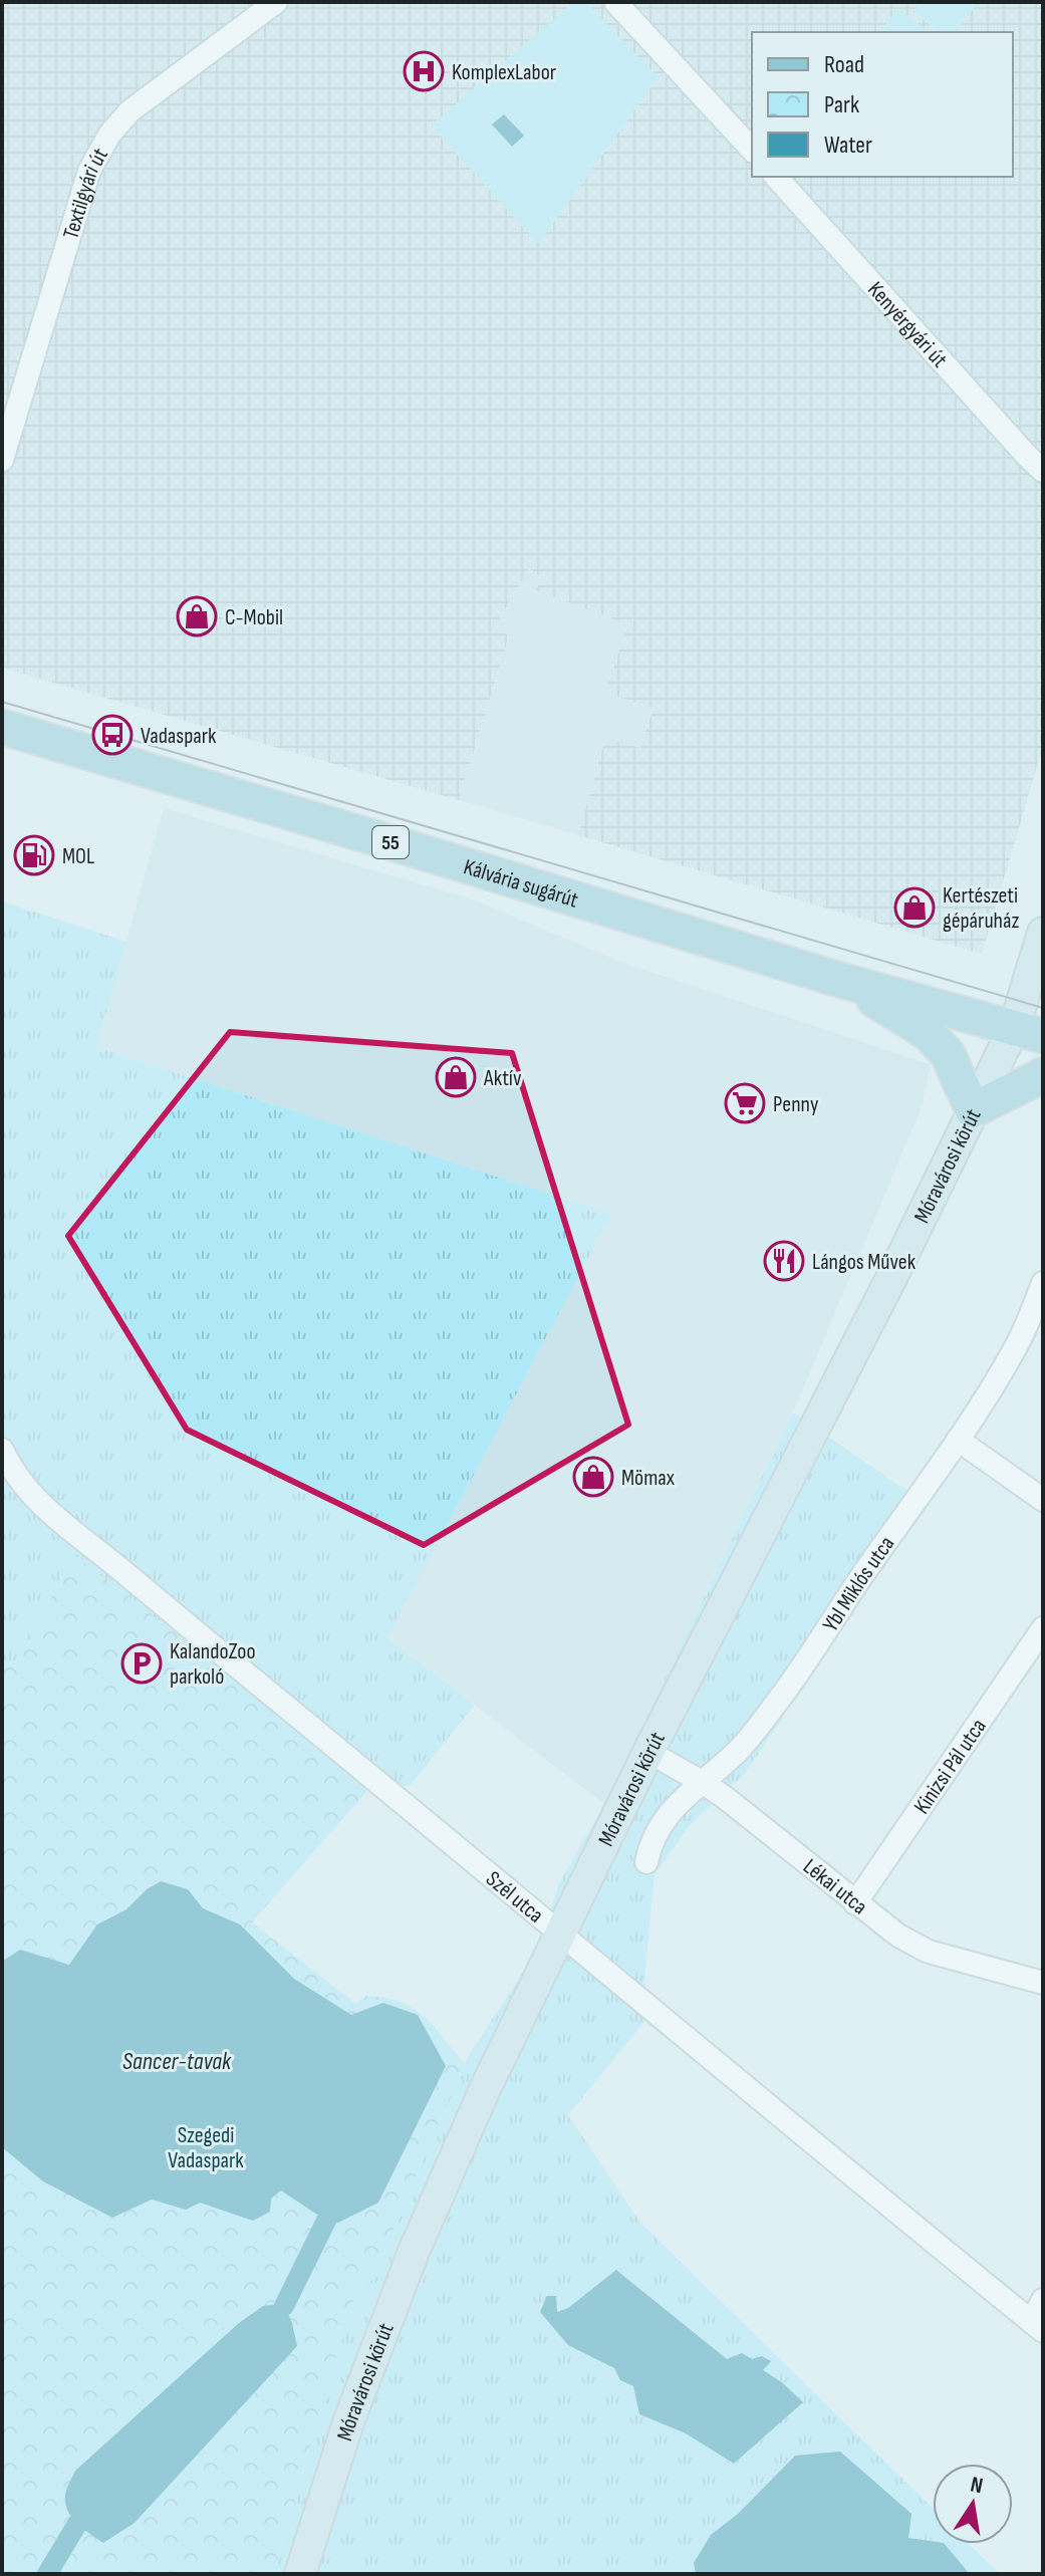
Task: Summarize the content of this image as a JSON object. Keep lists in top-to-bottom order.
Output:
{
  "streets": {
    "main road": ["55", "Kálvária sugárút", "Móravárosi körút"],
    "street": [
      "Textilgyári út",
      "Kenyérgyári út",
      "Ybl Miklós utca",
      "Kinizsi Pál utca",
      "Lékai utca",
      "Szél utca"
    ]
  },
  "crossings": [
    ["Kálvária sugárút", "Móravárosi körút"],
    ["Móravárosi körút", "Lékai utca"],
    ["Móravárosi körút", "Szél utca"],
    ["Ybl Miklós utca", "Lékai utca"],
    ["Kinizsi Pál utca", "Lékai utca"]
  ],
  "water": ["Sancer-tavak"],
  "parks": ["Szegedi Vadaspark"],
  "places": {
    "hospital": ["KomplexLabor"],
    "shop": [
      "C-Mobil",
      "Kertészeti gépáruház",
      "Aktív",
      "Mömax"
    ],
    "bus stop": ["Vadaspark"],
    "fuel station": ["MOL"],
    "supermarket": ["Penny"],
    "restaurant": ["Lángos Művek"],
    "parking": ["KalandoZoo parkoló"]
  },
  "legend": ["Road", "Park", "Water"],
  "north": "top"
}
